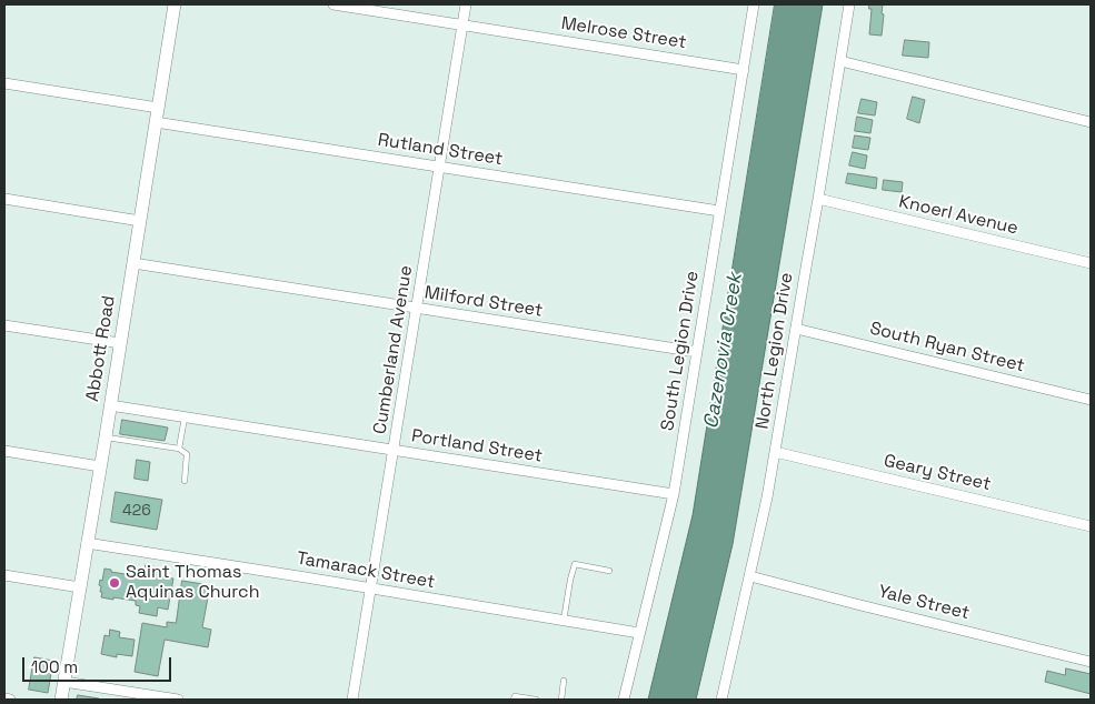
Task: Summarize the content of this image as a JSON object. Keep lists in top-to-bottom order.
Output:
{
  "streets": {
    "street": [
      "Melrose Street",
      "Rutland Street",
      "Knoerl Avenue",
      "Milford Street",
      "South Ryan Street",
      "Abbott Road",
      "Cumberland Avenue",
      "South Legion Drive",
      "North Legion Drive",
      "Portland Street",
      "Geary Street",
      "Tamarack Street",
      "Yale Street"
    ]
  },
  "crossings": [
    ["Melrose Street", "Cumberland Avenue"],
    ["Melrose Street", "South Legion Drive"],
    ["Rutland Street", "Abbott Road"],
    ["Rutland Street", "Cumberland Avenue"],
    ["Rutland Street", "South Legion Drive"],
    ["Knoerl Avenue", "North Legion Drive"],
    ["Milford Street", "Abbott Road"],
    ["Milford Street", "Cumberland Avenue"],
    ["Milford Street", "South Legion Drive"],
    ["South Ryan Street", "North Legion Drive"],
    ["Abbott Road", "Portland Street"],
    ["Abbott Road", "Tamarack Street"],
    ["Cumberland Avenue", "Portland Street"],
    ["Cumberland Avenue", "Tamarack Street"],
    ["South Legion Drive", "Portland Street"],
    ["South Legion Drive", "Tamarack Street"],
    ["North Legion Drive", "Geary Street"],
    ["North Legion Drive", "Yale Street"]
  ],
  "water": ["Cazenovia Creek"],
  "places": ["Saint Thomas Aquinas Church"],
  "house_numbers": ["426"],
  "scale_bar": "100 m"
}
